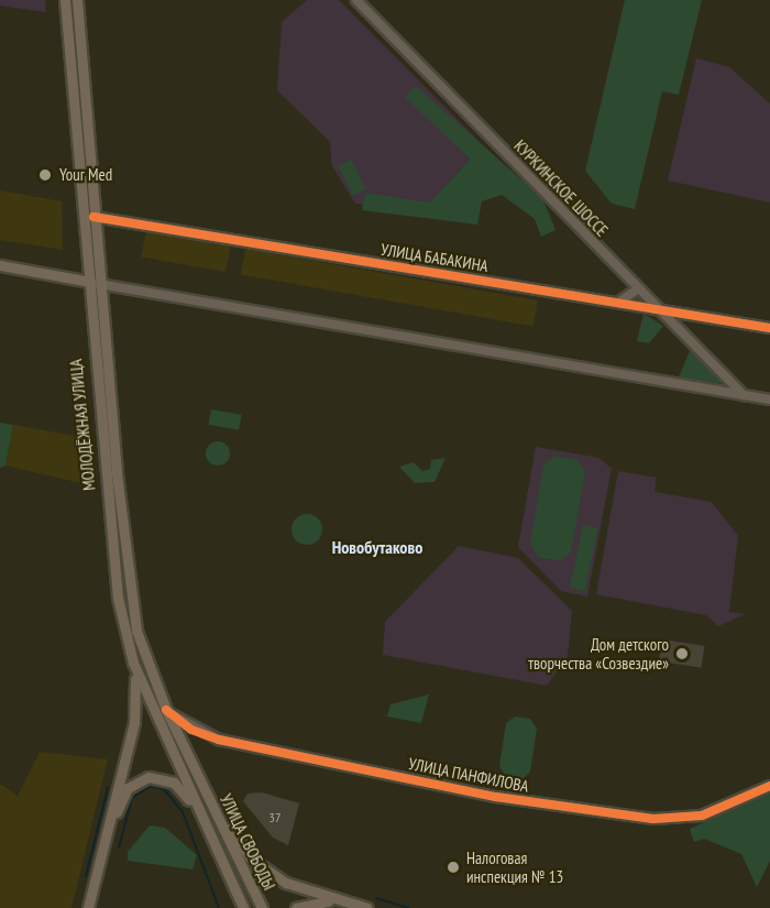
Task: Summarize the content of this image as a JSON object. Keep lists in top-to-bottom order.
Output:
{
  "streets": {
    "main road": ["МОЛОДЁЖНАЯ УЛИЦА", "УЛИЦА СВОБОДЫ"],
    "street": ["КУРКИНСКОЕ ШОССЕ", "УЛИЦА БАБАКИНА", "УЛИЦА ПАНФИЛОВА"]
  },
  "crossings": [
    ["КУРКИНСКОЕ ШОССЕ", "УЛИЦА БАБАКИНА"],
    ["УЛИЦА БАБАКИНА", "МОЛОДЁЖНАЯ УЛИЦА"],
    ["МОЛОДЁЖНАЯ УЛИЦА", "УЛИЦА ПАНФИЛОВА"],
    ["МОЛОДЁЖНАЯ УЛИЦА", "УЛИЦА СВОБОДЫ"]
  ],
  "districts": ["Новобутаково"],
  "places": ["Your Med", "Дом детского творчества «Созвездие»", "Налоговая инспекция № 13"],
  "house_numbers": ["37"]
}
